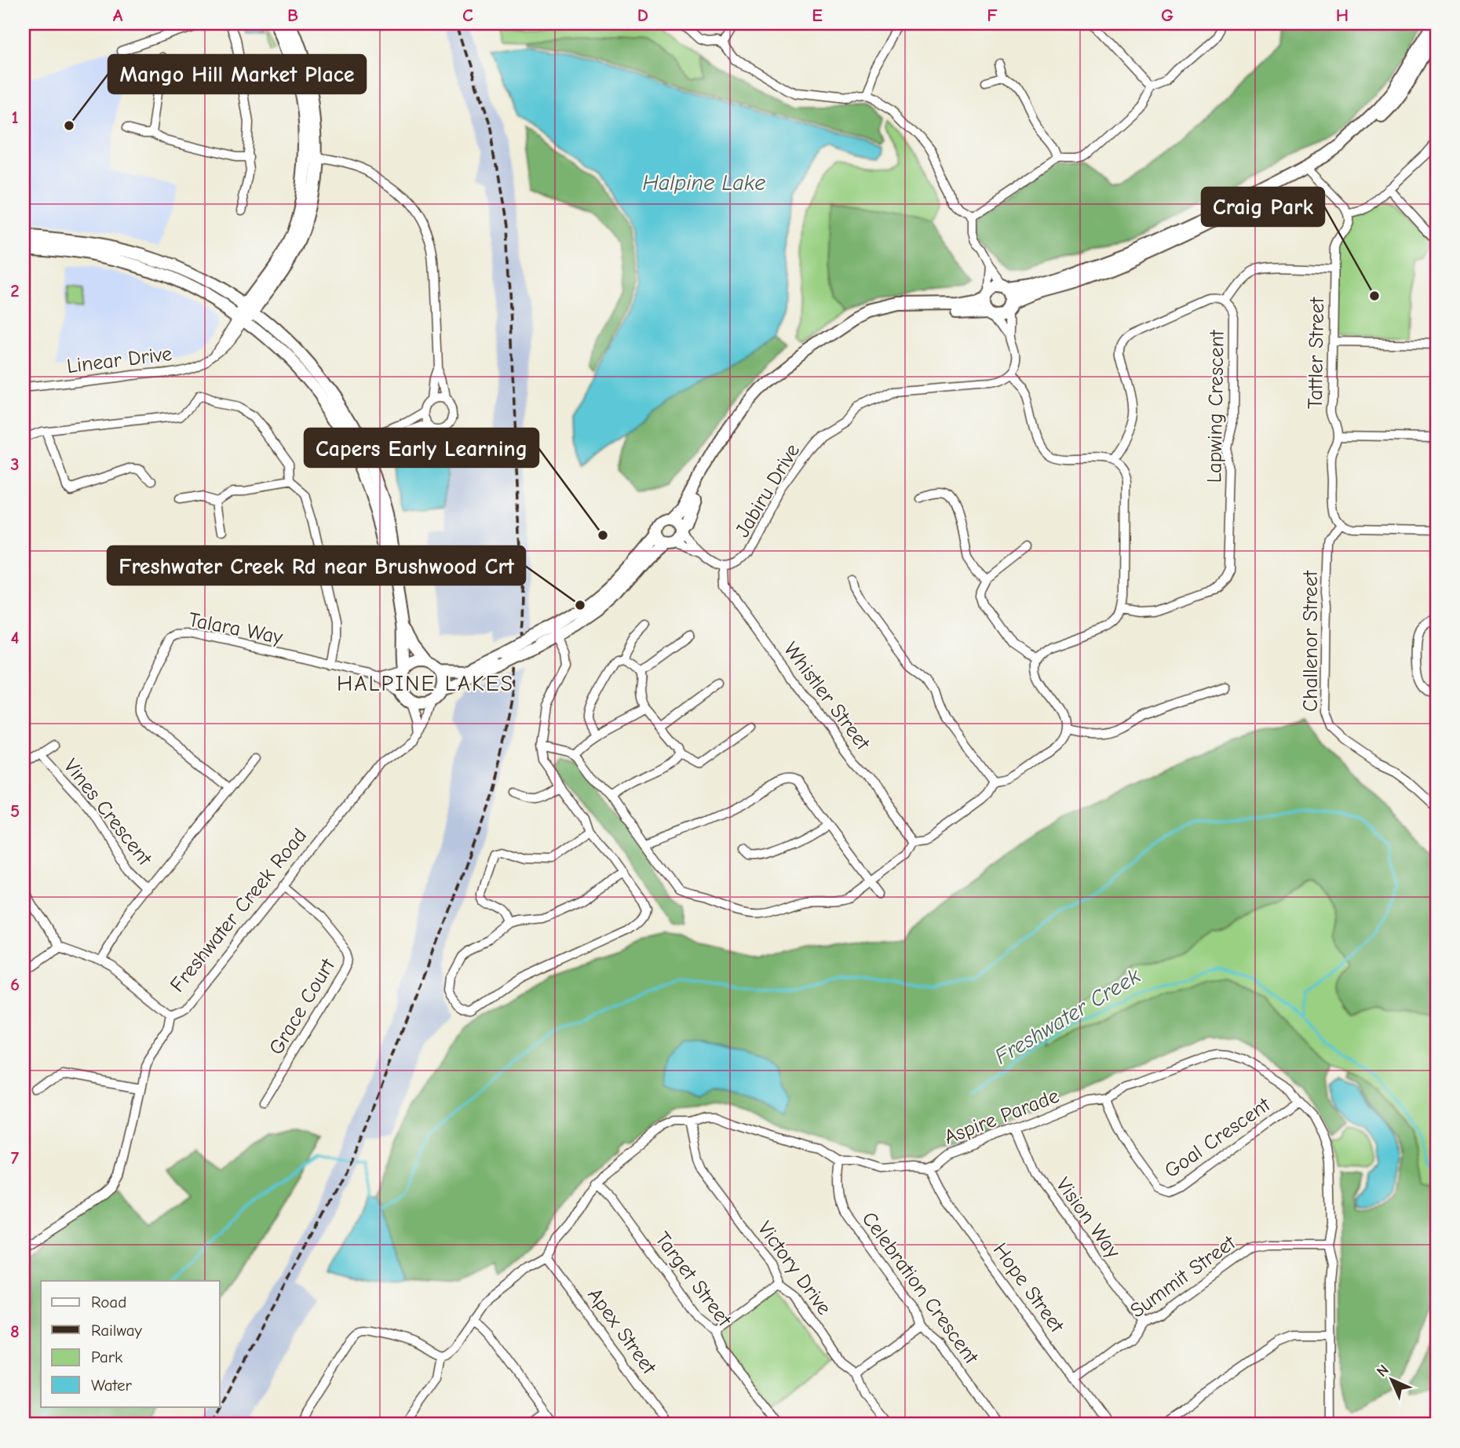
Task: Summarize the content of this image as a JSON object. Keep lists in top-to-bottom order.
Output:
{
  "streets": {
    "street": [
      "Tattler Street",
      "Linear Drive",
      "Lapwing Crescent",
      "Jabiru Drive",
      "Talara Way",
      "Challenor Street",
      "Whistler Street",
      "Vines Crescent",
      "Freshwater Creek Road",
      "Grace Court",
      "Aspire Parade",
      "Goal Crescent",
      "Vision Way",
      "Victory Drive",
      "Summit Street",
      "Target Street",
      "Celebration Crescent",
      "Hope Street",
      "Apex Street"
    ]
  },
  "crossings": [
    ["Tattler Street", "Challenor Street"],
    ["Jabiru Drive", "Whistler Street"],
    ["Talara Way", "Freshwater Creek Road"],
    ["Freshwater Creek Road", "Grace Court"],
    ["Aspire Parade", "Goal Crescent"],
    ["Aspire Parade", "Vision Way"],
    ["Aspire Parade", "Victory Drive"],
    ["Aspire Parade", "Summit Street"],
    ["Aspire Parade", "Target Street"],
    ["Aspire Parade", "Celebration Crescent"],
    ["Aspire Parade", "Hope Street"],
    ["Aspire Parade", "Apex Street"],
    ["Vision Way", "Summit Street"],
    ["Summit Street", "Hope Street"]
  ],
  "districts": ["HALPINE LAKES"],
  "water": ["Halpine Lake", "Freshwater Creek"],
  "places": [
    "Mango Hill Market Place",
    "Craig Park",
    "Capers Early Learning",
    "Freshwater Creek Rd near Brushwood Crt"
  ],
  "legend": [
    "Road",
    "Railway",
    "Park",
    "Water"
  ],
  "north": "top left",
  "grid": {
    "columns": [
      "A",
      "B",
      "C",
      "D",
      "E",
      "F",
      "G",
      "H"
    ],
    "rows": [
      "1",
      "2",
      "3",
      "4",
      "5",
      "6",
      "7",
      "8"
    ]
  }
}
